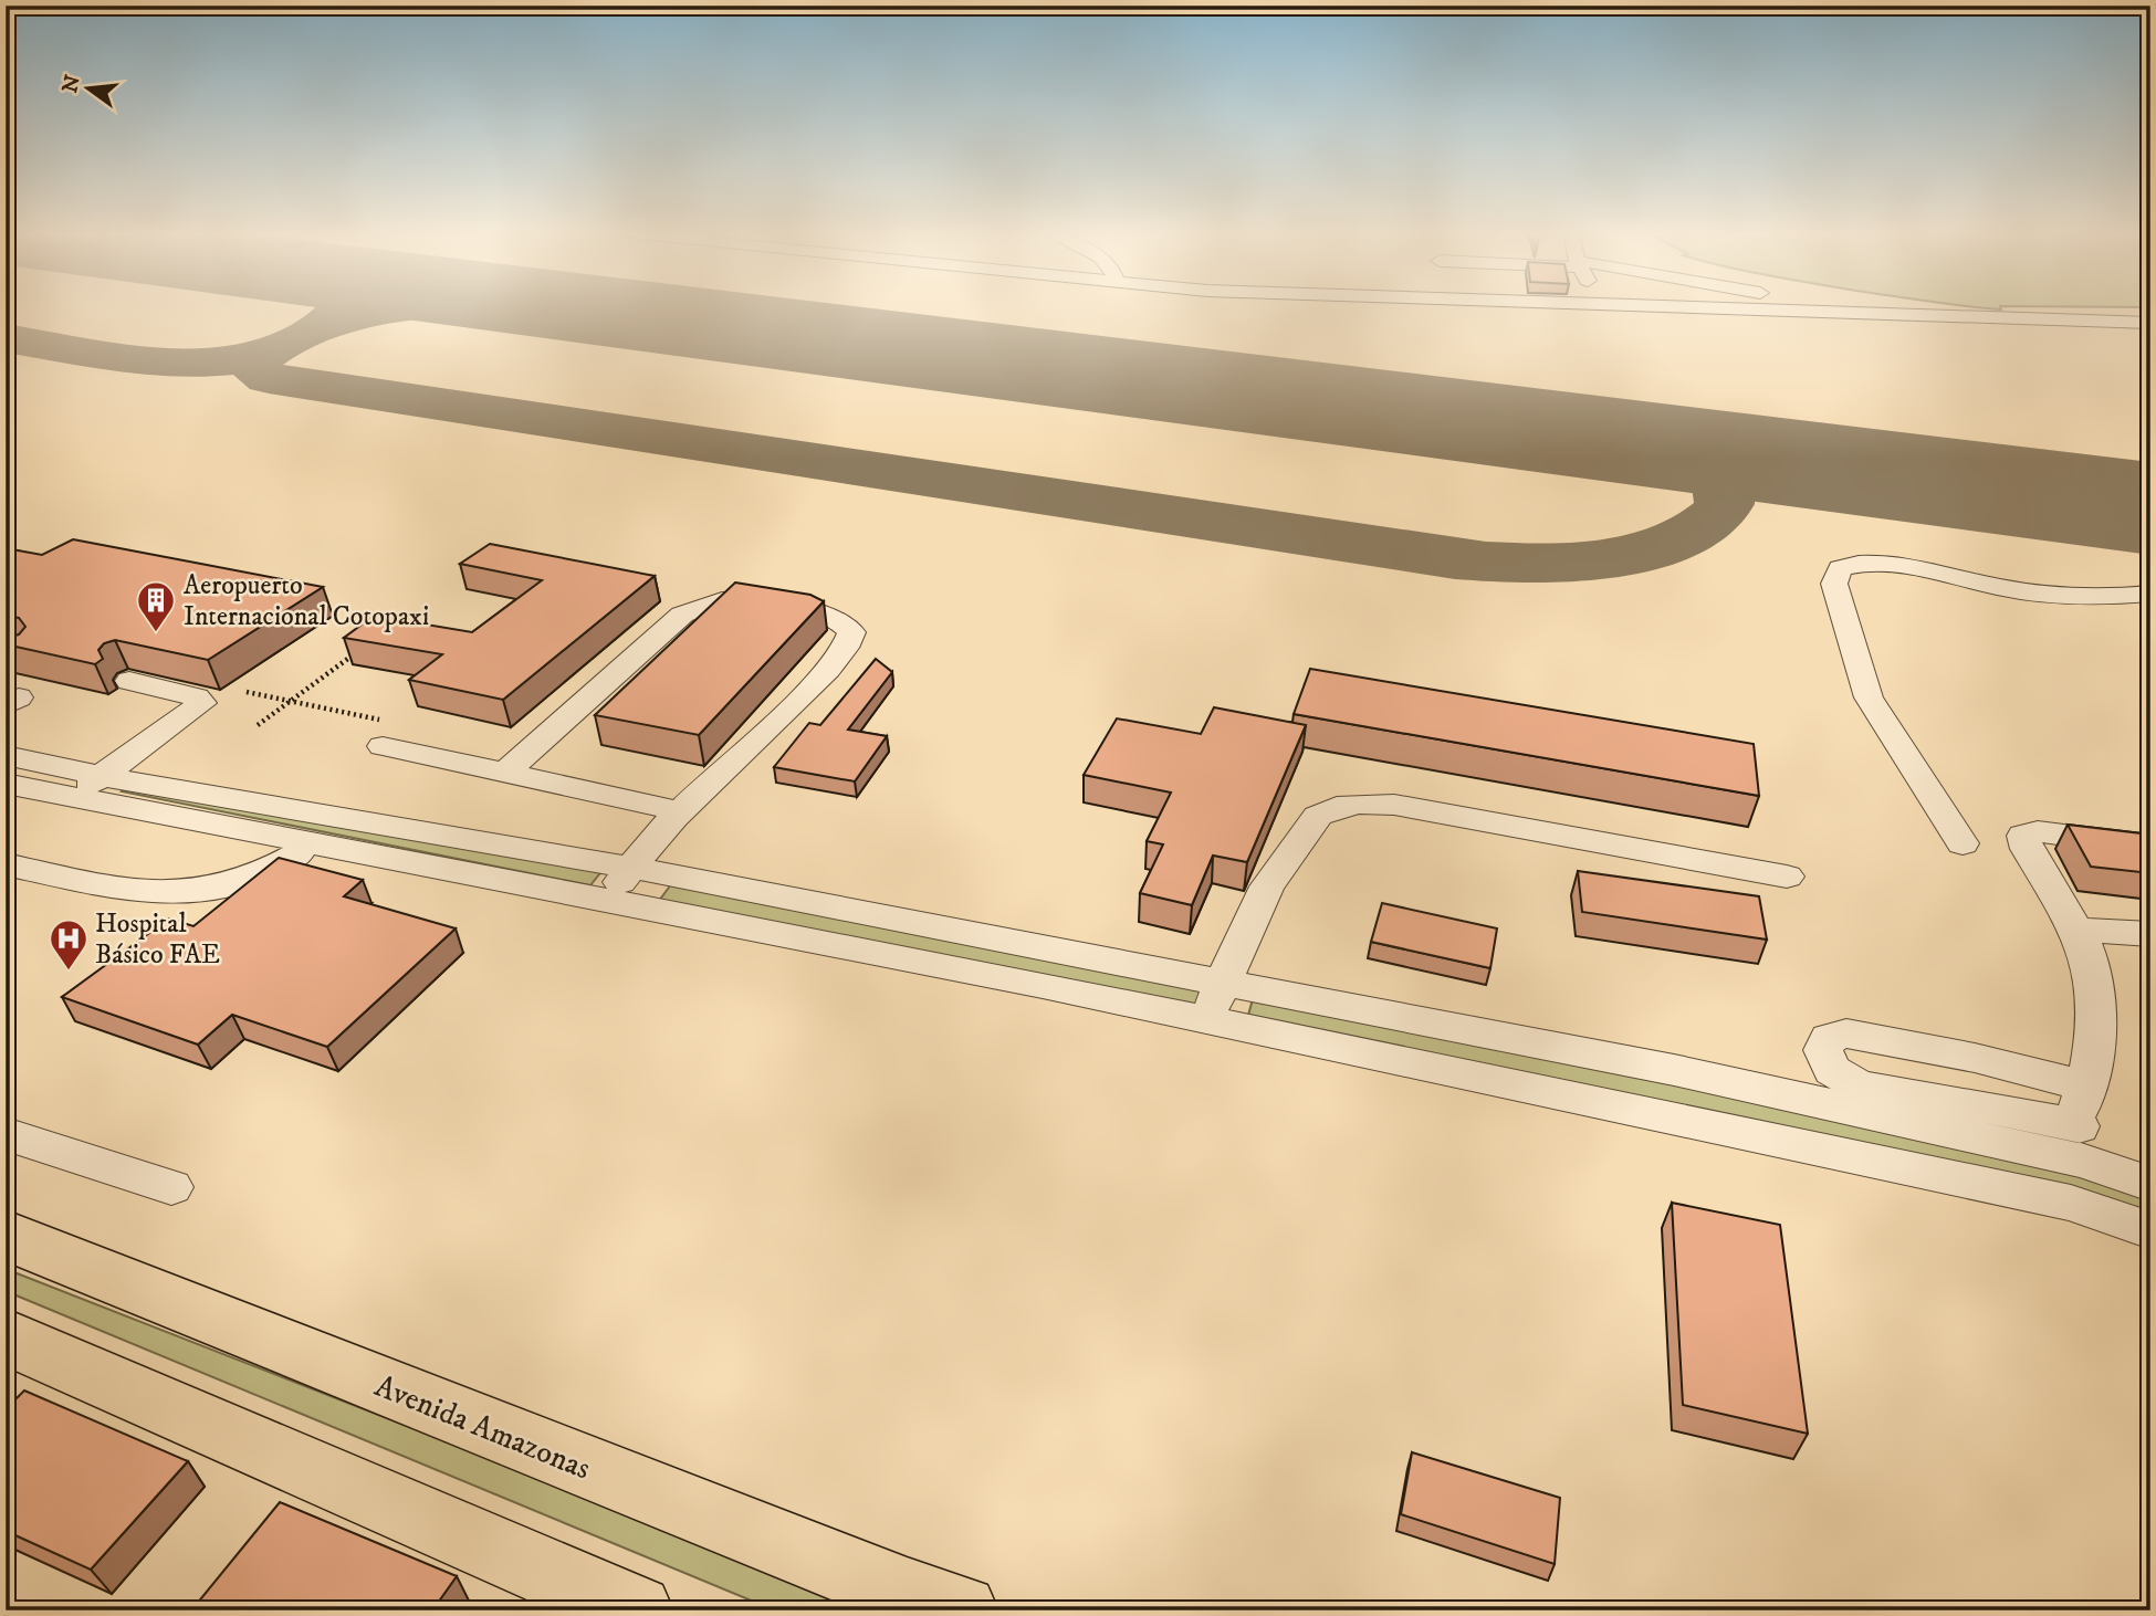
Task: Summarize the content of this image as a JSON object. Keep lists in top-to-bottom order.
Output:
{
  "streets": {
    "main road": ["Avenida Amazonas"]
  },
  "places": {
    "building": ["Aeropuerto Internacional Cotopaxi"],
    "hospital": ["Hospital Básico FAE"]
  },
  "north": "left"
}
